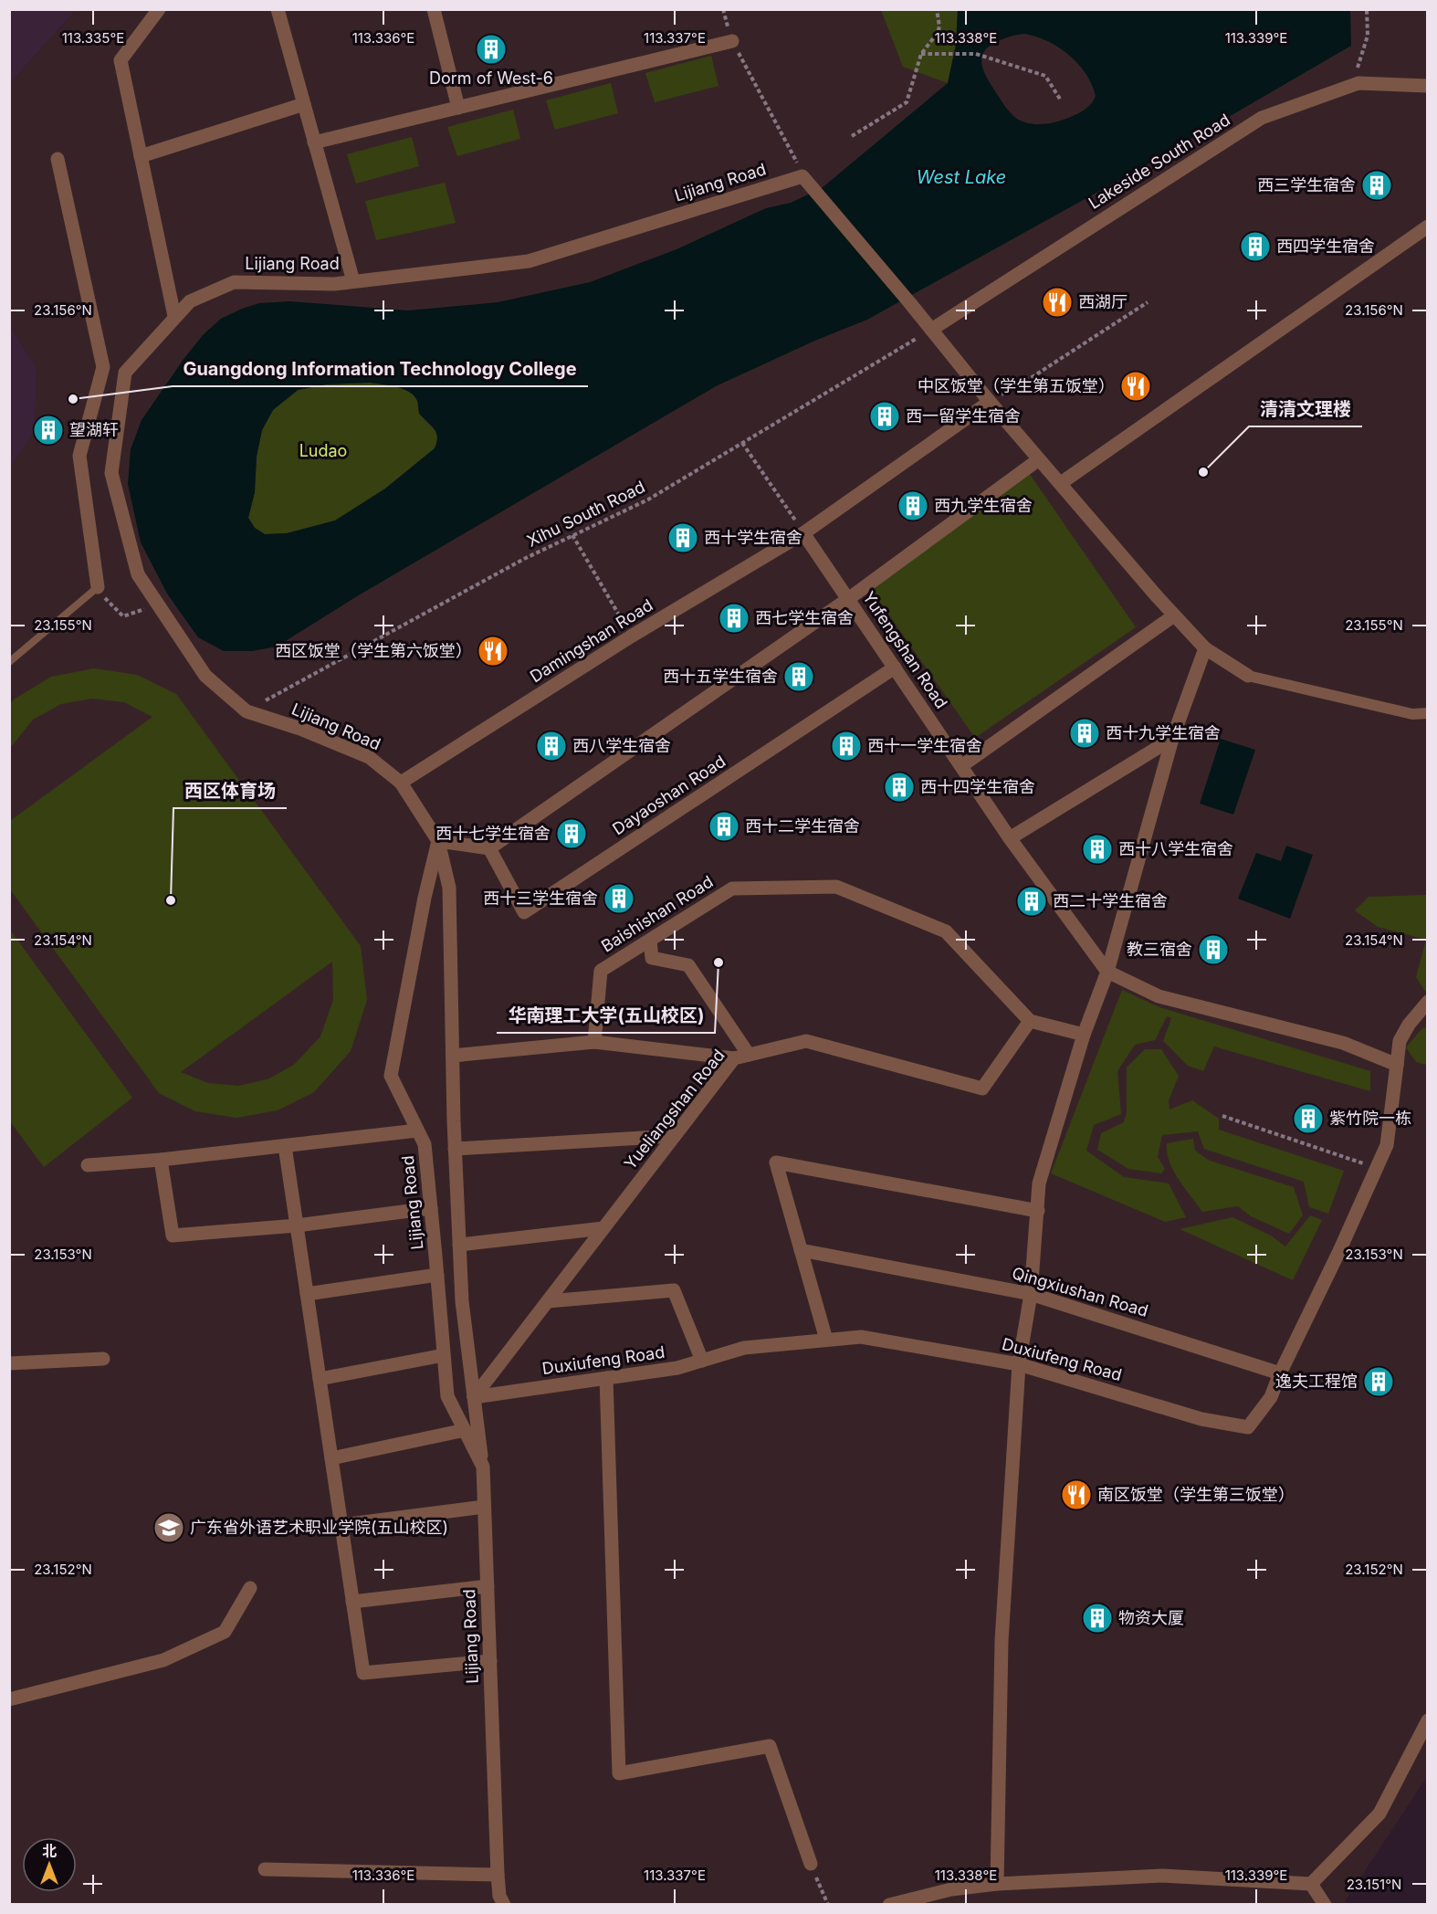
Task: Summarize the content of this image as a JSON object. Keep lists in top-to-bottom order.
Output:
{
  "streets": {
    "street": [
      "Lakeside South Road",
      "Lijiang Road",
      "Damingshan Road",
      "Yufengshan Road",
      "Dayaoshan Road",
      "Baishishan Road",
      "Yueliangshan Road",
      "Qingxiushan Road",
      "Duxiufeng Road"
    ],
    "path": ["Xihu South Road"]
  },
  "crossings": [
    ["Lakeside South Road", "Xihu South Road"],
    ["Lijiang Road", "Xihu South Road"],
    ["Lijiang Road", "Damingshan Road"],
    ["Damingshan Road", "Yufengshan Road"],
    ["Yufengshan Road", "Dayaoshan Road"],
    ["Baishishan Road", "Yueliangshan Road"],
    ["Yueliangshan Road", "Duxiufeng Road"],
    ["Qingxiushan Road", "Duxiufeng Road"]
  ],
  "water": ["West Lake"],
  "parks": ["Ludao"],
  "places": {
    "building": [
      "Dorm of West-6",
      "西三学生宿舍",
      "西四学生宿舍",
      "西一留学生宿舍",
      "望湖轩",
      "西九学生宿舍",
      "西十学生宿舍",
      "西七学生宿舍",
      "西十五学生宿舍",
      "西十九学生宿舍",
      "西八学生宿舍",
      "西十一学生宿舍",
      "西十四学生宿舍",
      "西十二学生宿舍",
      "西十七学生宿舍",
      "西十八学生宿舍",
      "西十三学生宿舍",
      "西二十学生宿舍",
      "教三宿舍",
      "紫竹院一栋",
      "逸夫工程馆",
      "物资大厦"
    ],
    "restaurant": [
      "西湖厅",
      "中区饭堂（学生第五饭堂）",
      "西区饭堂（学生第六饭堂）",
      "南区饭堂（学生第三饭堂）"
    ],
    "other": [
      "Guangdong Information Technology College",
      "清清文理楼",
      "西区体育场",
      "华南理工大学(五山校区)"
    ],
    "school or university": ["广东省外语艺术职业学院(五山校区)"]
  },
  "north": "top",
  "coordinates": [
    "113.335°E",
    "113.336°E",
    "113.337°E",
    "113.338°E",
    "113.339°E",
    "23.156°N",
    "23.155°N",
    "23.154°N",
    "23.153°N",
    "23.152°N",
    "23.151°N"
  ]
}
